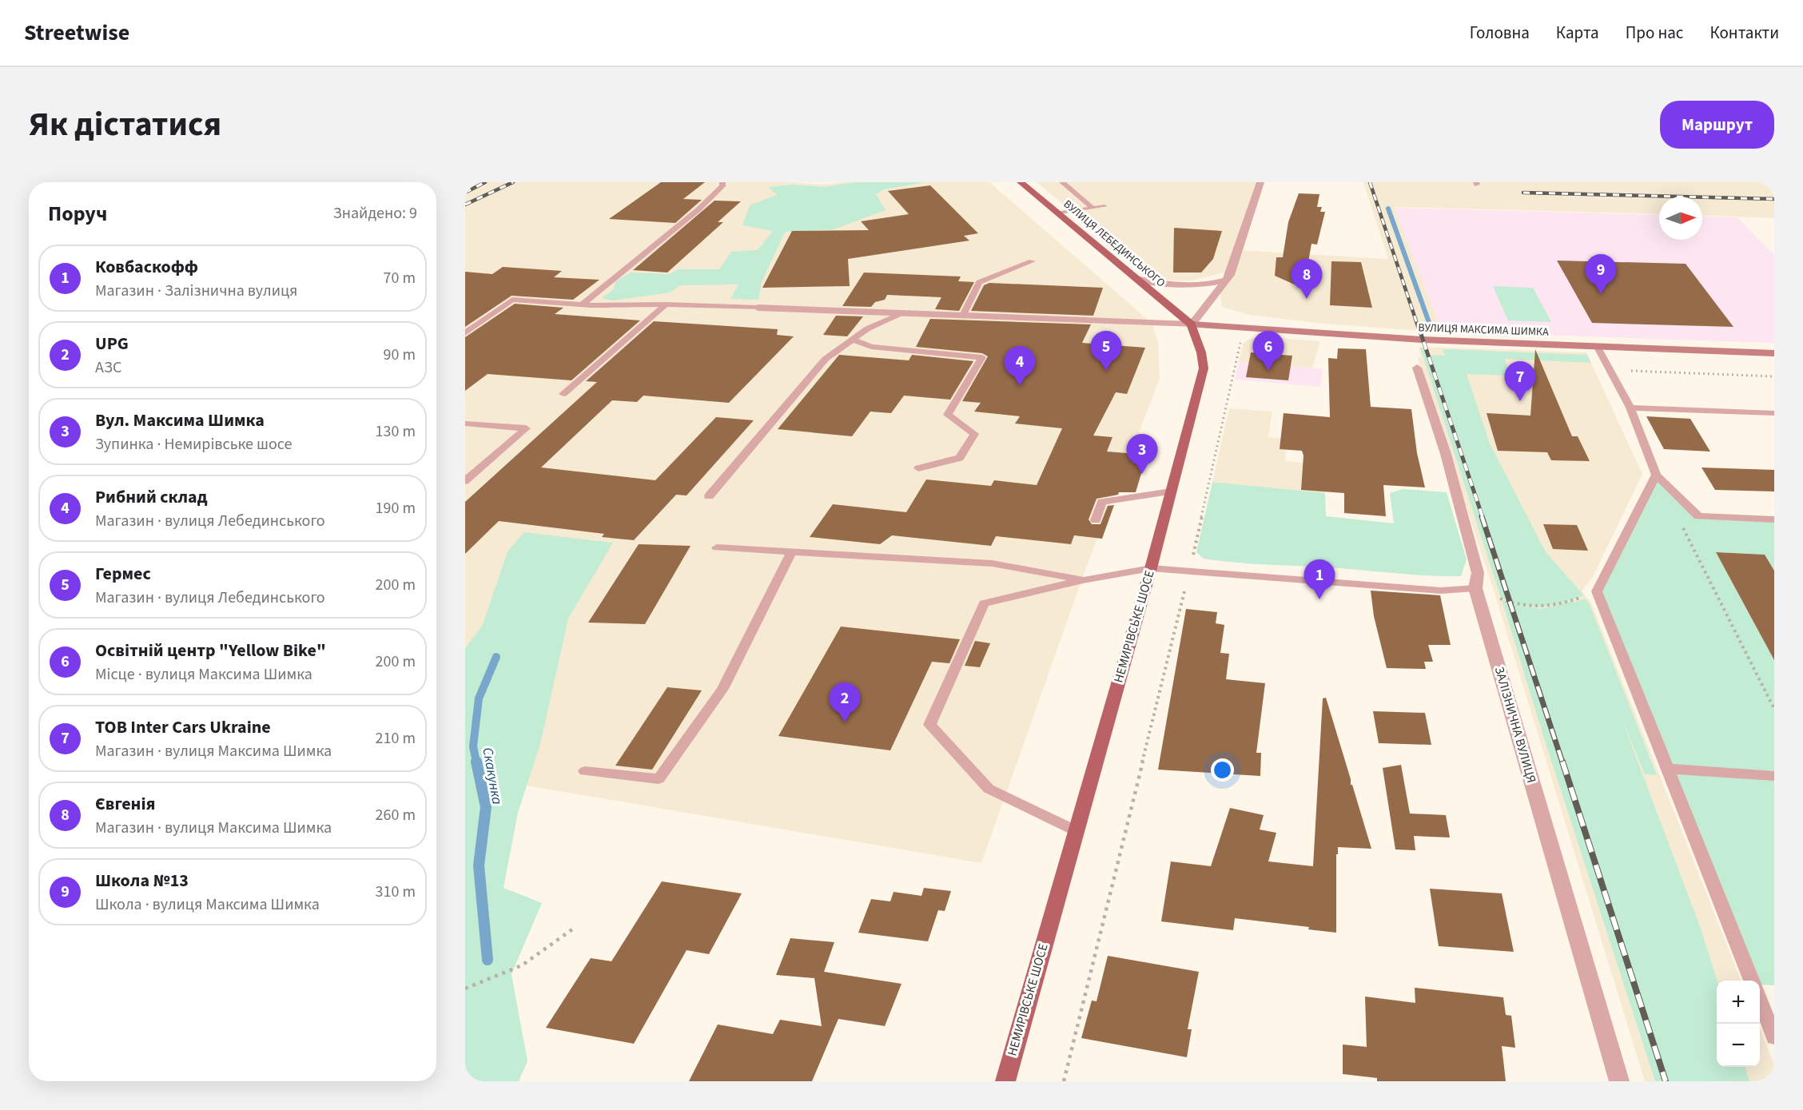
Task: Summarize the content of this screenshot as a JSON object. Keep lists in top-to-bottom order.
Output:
{
  "streets": {
    "main road": ["ВУЛИЦЯ ЛЕБЕДИНСЬКОГО", "ВУЛИЦЯ МАКСИМА ШИМКА", "НЕМИРІВСЬКЕ ШОСЕ"],
    "street": ["ЗАЛІЗНИЧНА ВУЛИЦЯ"]
  },
  "crossings": [
    ["ВУЛИЦЯ ЛЕБЕДИНСЬКОГО", "ВУЛИЦЯ МАКСИМА ШИМКА"],
    ["ВУЛИЦЯ ЛЕБЕДИНСЬКОГО", "НЕМИРІВСЬКЕ ШОСЕ"],
    ["ВУЛИЦЯ МАКСИМА ШИМКА", "НЕМИРІВСЬКЕ ШОСЕ"]
  ],
  "water": ["Скакунка"],
  "north": "right",
  "page": {
    "header": "Streetwise",
    "nav": [
      "Головна",
      "Карта",
      "Про нас",
      "Контакти"
    ],
    "title": "Як дістатися",
    "buttons": "Маршрут",
    "heading": ["Поруч", "Знайдено: 9"],
    "list": [
      {
        "mark": "1",
        "name": "Ковбаскофф",
        "note": "Магазин · Залізнична вулиця",
        "value": "70 m"
      },
      {
        "mark": "2",
        "name": "UPG",
        "note": "АЗС",
        "value": "90 m"
      },
      {
        "mark": "3",
        "name": "Вул. Максима Шимка",
        "note": "Зупинка · Немирівське шосе",
        "value": "130 m"
      },
      {
        "mark": "4",
        "name": "Рибний склад",
        "note": "Магазин · вулиця Лебединського",
        "value": "190 m"
      },
      {
        "mark": "5",
        "name": "Гермес",
        "note": "Магазин · вулиця Лебединського",
        "value": "200 m"
      },
      {
        "mark": "6",
        "name": "Освітній центр \"Yellow Bike\"",
        "note": "Місце · вулиця Максима Шимка",
        "value": "200 m"
      },
      {
        "mark": "7",
        "name": "ТОВ Inter Cars Ukraine",
        "note": "Магазин · вулиця Максима Шимка",
        "value": "210 m"
      },
      {
        "mark": "8",
        "name": "Євгенія",
        "note": "Магазин · вулиця Максима Шимка",
        "value": "260 m"
      },
      {
        "mark": "9",
        "name": "Школа №13",
        "note": "Школа · вулиця Максима Шимка",
        "value": "310 m"
      }
    ],
    "pins": [
      "9",
      "8",
      "5",
      "6",
      "4",
      "7",
      "3",
      "1",
      "2"
    ],
    "map_buttons": ["+", "−"]
  }
}
